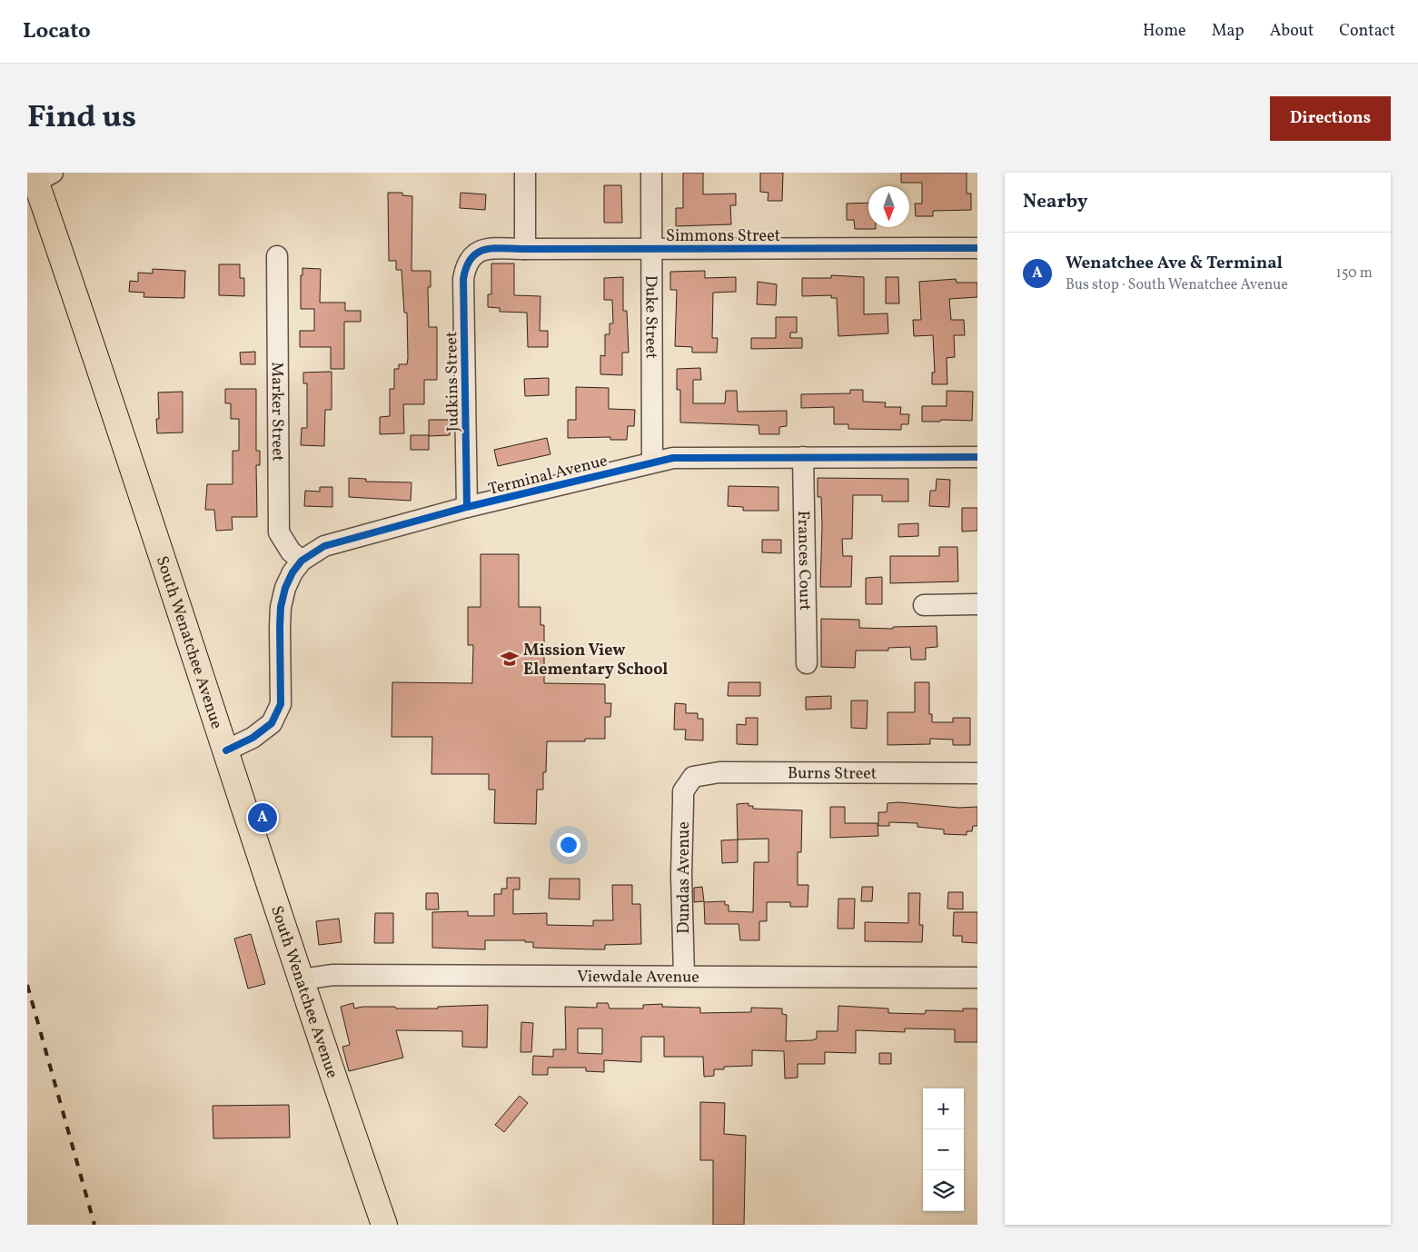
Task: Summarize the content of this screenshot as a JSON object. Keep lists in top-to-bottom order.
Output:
{
  "streets": {
    "main road": ["South Wenatchee Avenue"],
    "street": [
      "Simmons Street",
      "Duke Street",
      "Judkins Street",
      "Marker Street",
      "Terminal Avenue",
      "Frances Court",
      "Burns Street",
      "Dundas Avenue",
      "Viewdale Avenue"
    ]
  },
  "crossings": [
    ["Simmons Street", "Duke Street"],
    ["Simmons Street", "Judkins Street"],
    ["Duke Street", "Terminal Avenue"],
    ["Judkins Street", "Terminal Avenue"],
    ["Marker Street", "Terminal Avenue"],
    ["Terminal Avenue", "Frances Court"],
    ["Terminal Avenue", "South Wenatchee Avenue"],
    ["South Wenatchee Avenue", "Viewdale Avenue"],
    ["Burns Street", "Dundas Avenue"],
    ["Dundas Avenue", "Viewdale Avenue"]
  ],
  "places": {
    "school or university": ["Mission View Elementary School"]
  },
  "north": "bottom",
  "page": {
    "header": "Locato",
    "nav": [
      "Home",
      "Map",
      "About",
      "Contact"
    ],
    "title": "Find us",
    "buttons": "Directions",
    "heading": "Nearby",
    "list": [
      {
        "mark": "A",
        "name": "Wenatchee Ave & Terminal",
        "note": "Bus stop · South Wenatchee Avenue",
        "value": "150 m"
      }
    ],
    "pins": "A",
    "map_buttons": ["+", "−"]
  }
}
